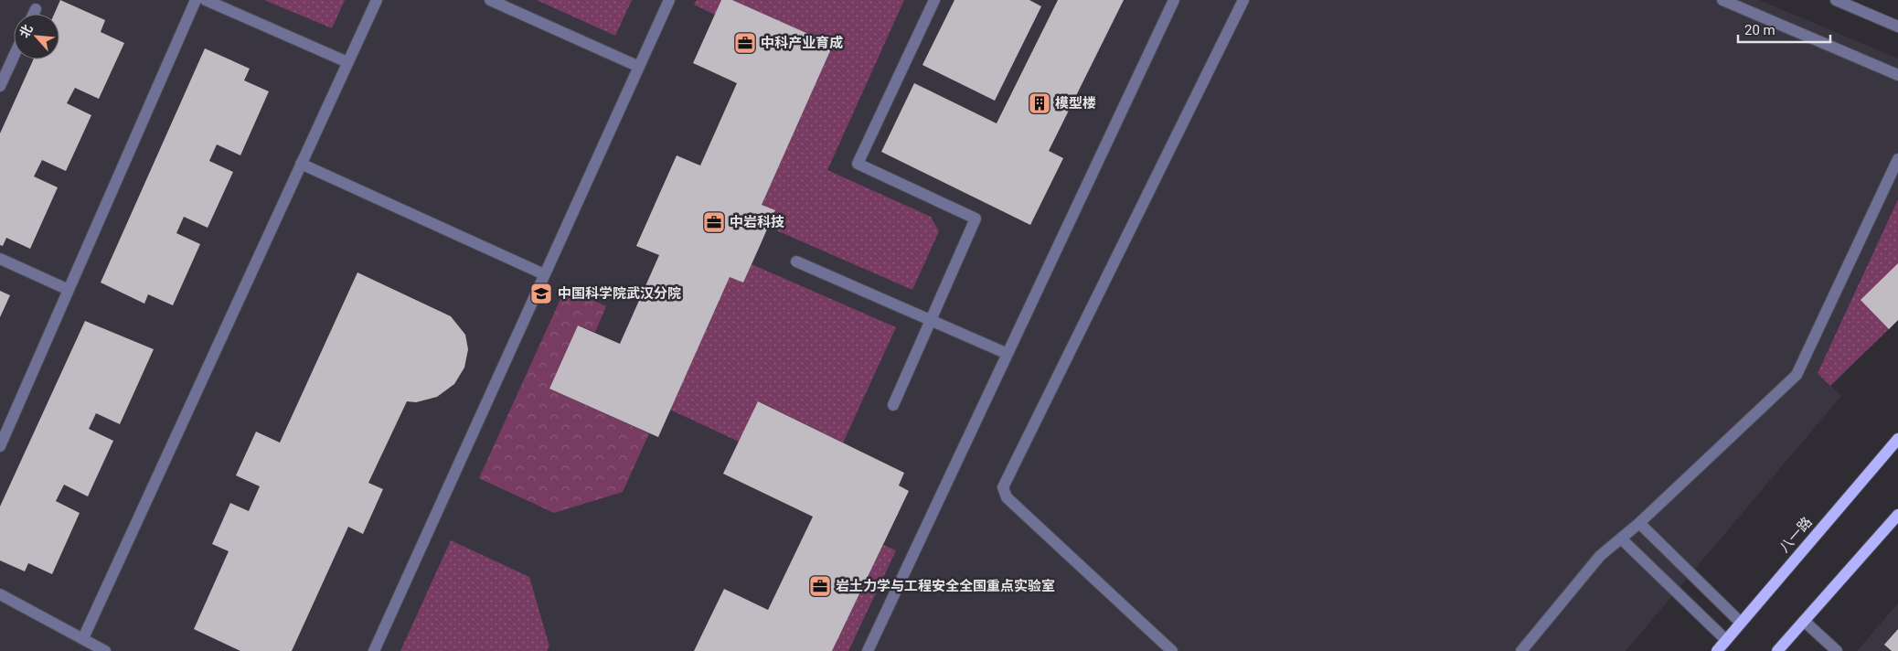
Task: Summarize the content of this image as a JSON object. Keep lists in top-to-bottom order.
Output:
{
  "streets": {
    "main road": ["八一路"]
  },
  "places": {
    "office": ["中科产业育成", "中岩科技", "岩土力学与工程安全全国重点实验室"],
    "building": ["模型楼"],
    "school or university": ["中国科学院武汉分院"]
  },
  "scale_bar": "20 m",
  "north": "top left"
}
